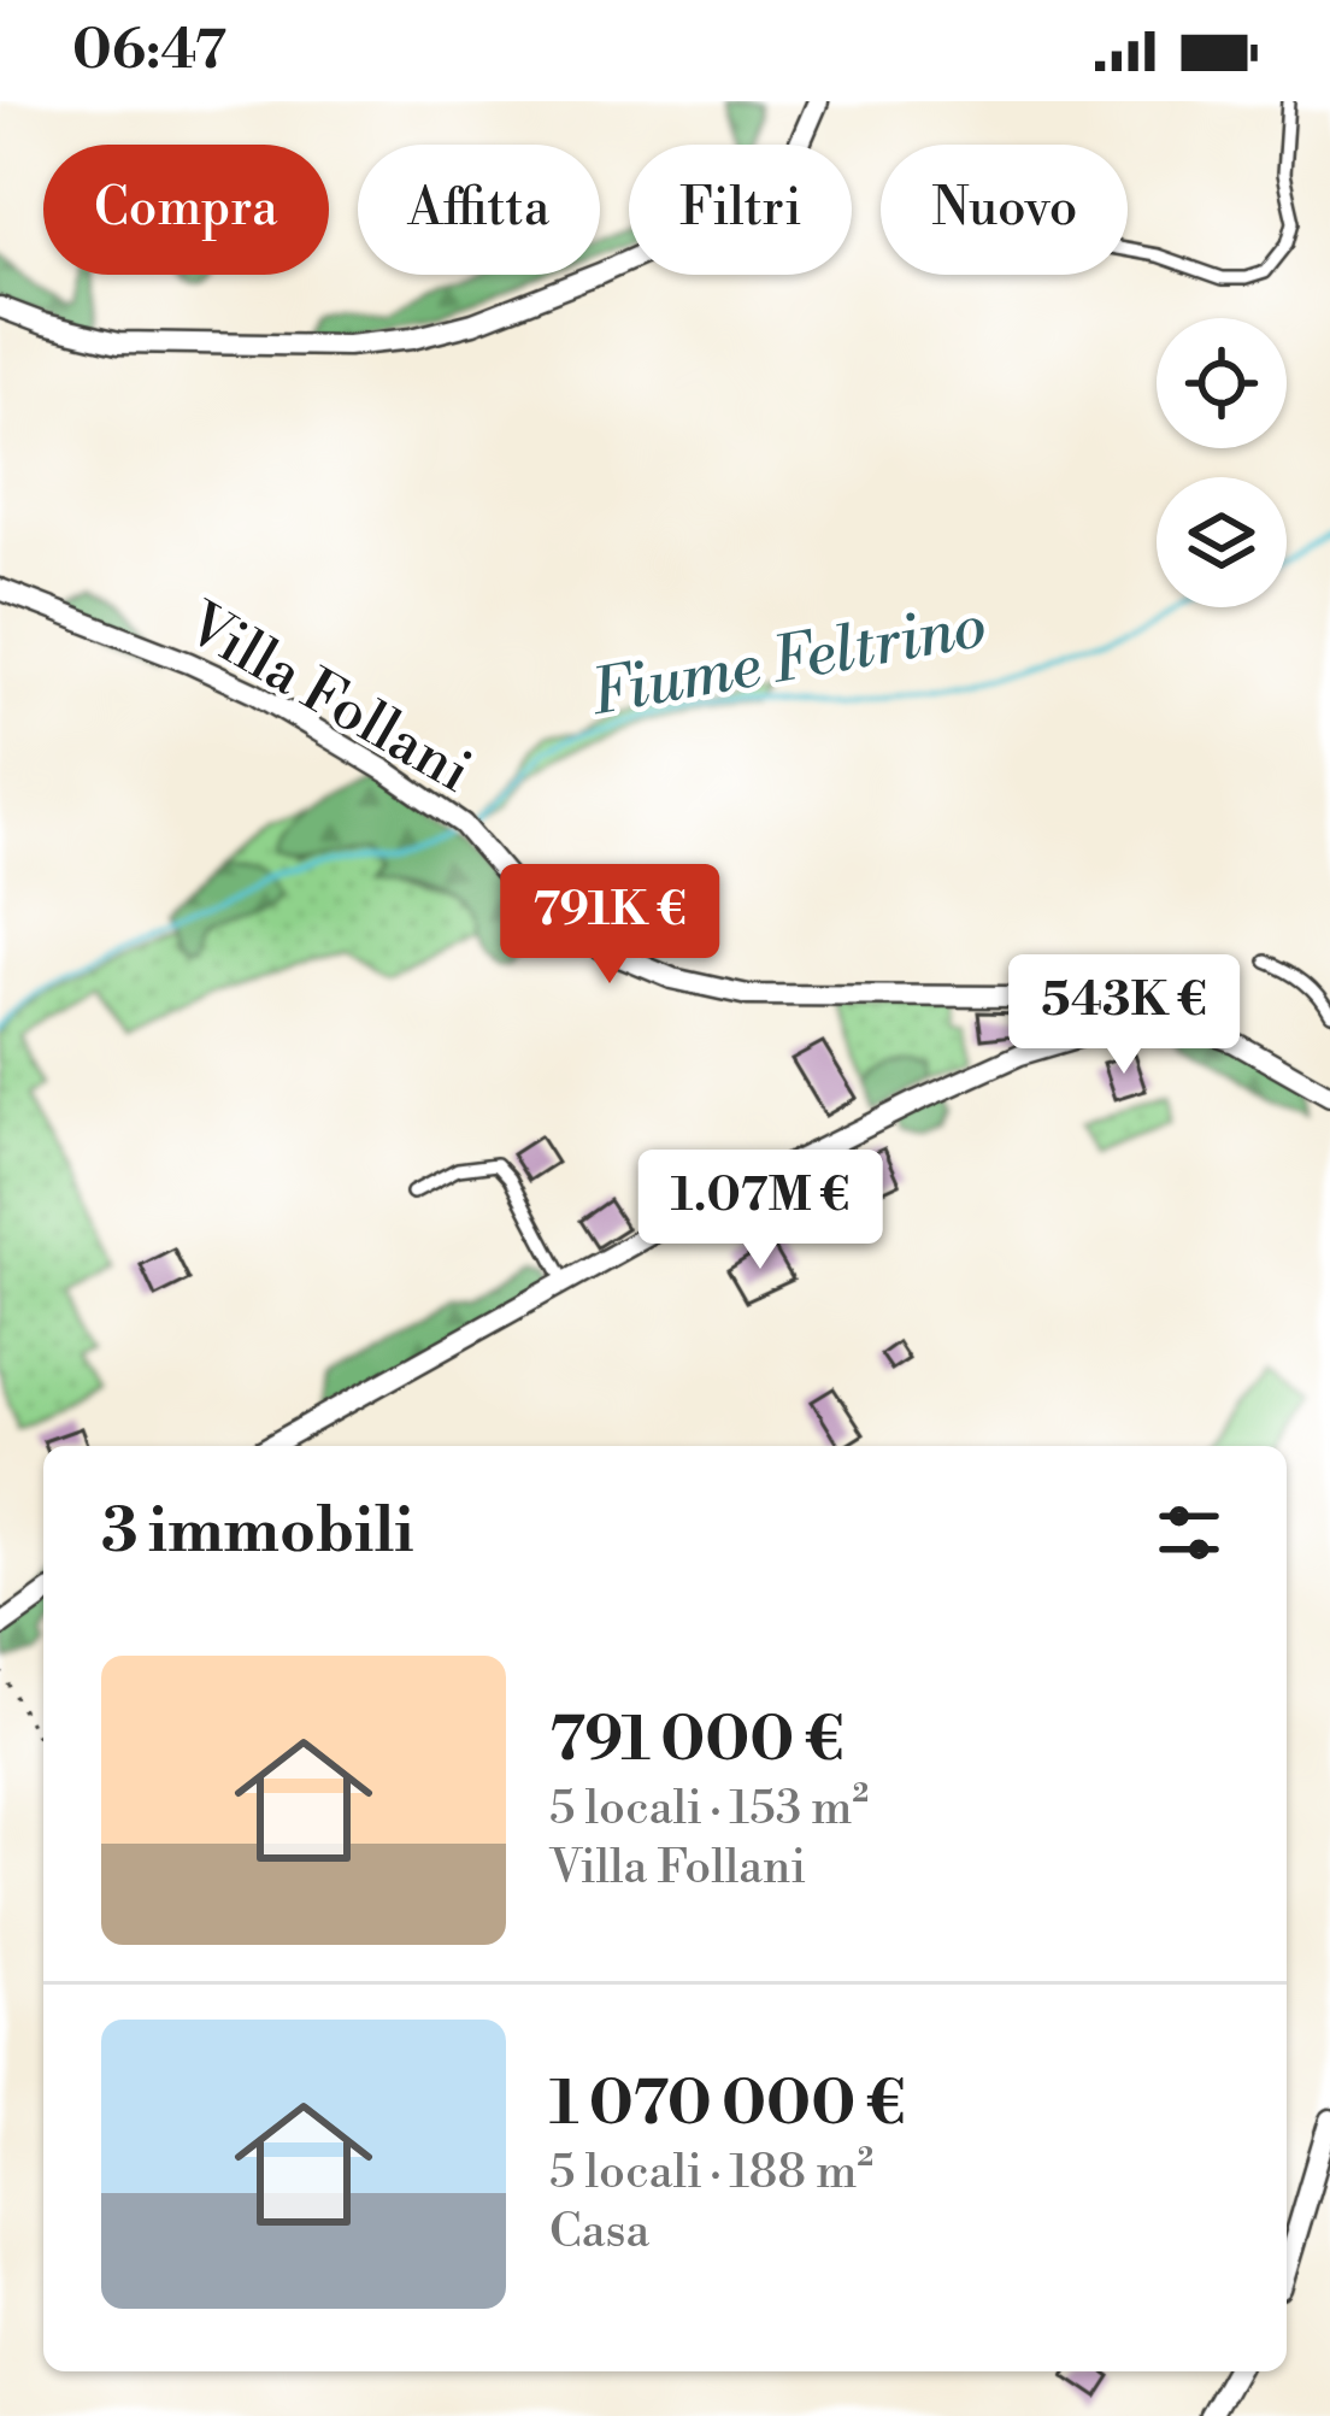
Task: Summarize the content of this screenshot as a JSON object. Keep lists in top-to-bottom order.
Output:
{
  "streets": {
    "street": ["Villa Follani"]
  },
  "water": ["Fiume Feltrino"],
  "page": {
    "status": "06:47",
    "chip": [
      "Compra",
      "Affitta",
      "Filtri",
      "Nuovo"
    ],
    "price": ["791K €", "543K €", "1.07M €"],
    "heading": "3 immobili",
    "list": [
      {
        "name": "791 000 €",
        "note": "5 locali · 153 m² · Villa Follani"
      },
      {
        "name": "1 070 000 €",
        "note": "5 locali · 188 m² · Casa"
      }
    ]
  }
}
